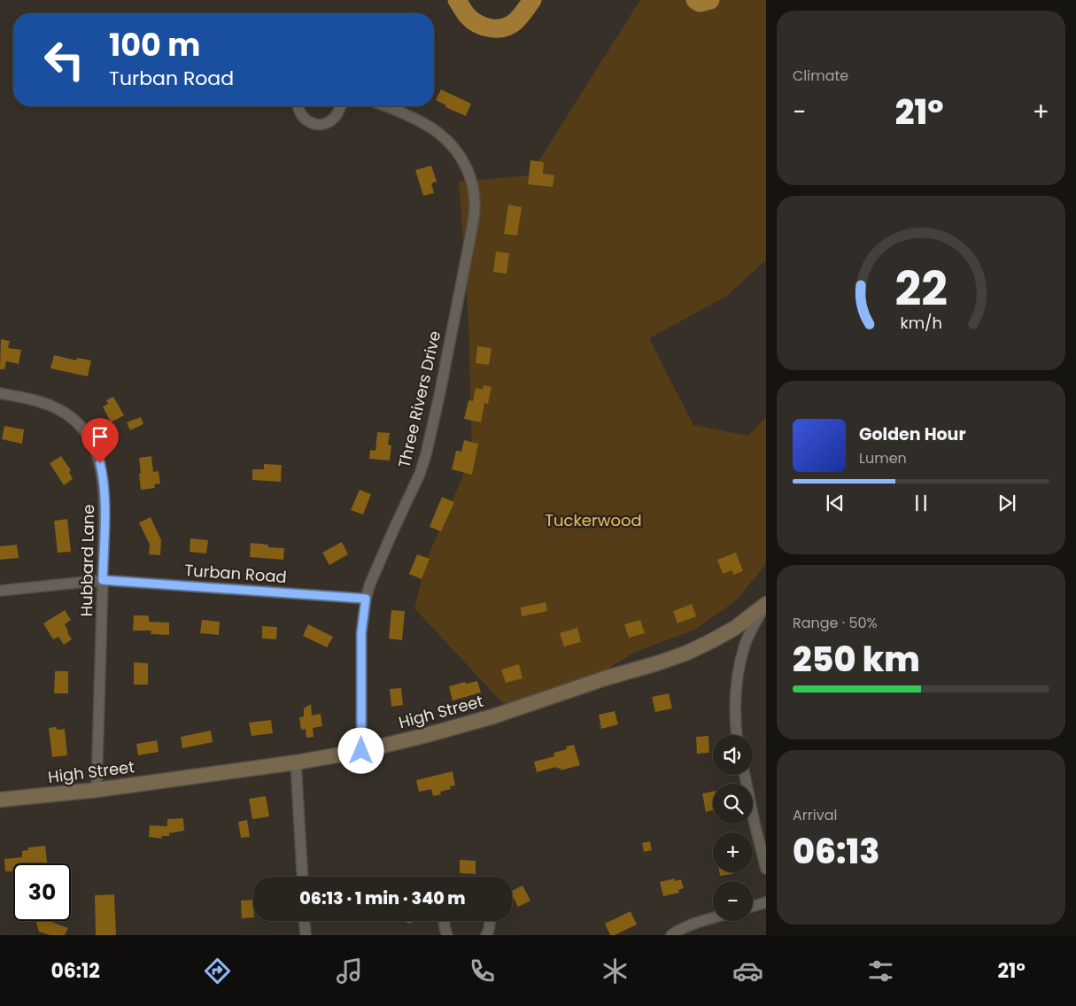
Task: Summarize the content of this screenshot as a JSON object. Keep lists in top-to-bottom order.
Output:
{
  "streets": {
    "street": [
      "Three Rivers Drive",
      "Hubbard Lane",
      "Turban Road",
      "High Street"
    ]
  },
  "crossings": [
    ["Three Rivers Drive", "Turban Road"],
    ["Three Rivers Drive", "High Street"],
    ["Hubbard Lane", "Turban Road"],
    ["Hubbard Lane", "High Street"]
  ],
  "parks": ["Tuckerwood"],
  "page": {
    "tile": [
      "Climate",
      ["Range · 50%", "250 km"],
      ["Arrival", "06:13"]
    ],
    "turn": ["100 m", "Turban Road"],
    "heat": ["−", "21°", "+"],
    "song": ["Golden Hour", "Lumen"],
    "map_buttons": ["+", "−"],
    "limit": "30",
    "trip": "06:13 · 1 min · 340 m",
    "tabs": ["06:12", "21°"],
    "gauge": ["22", "km/h"]
  }
}
